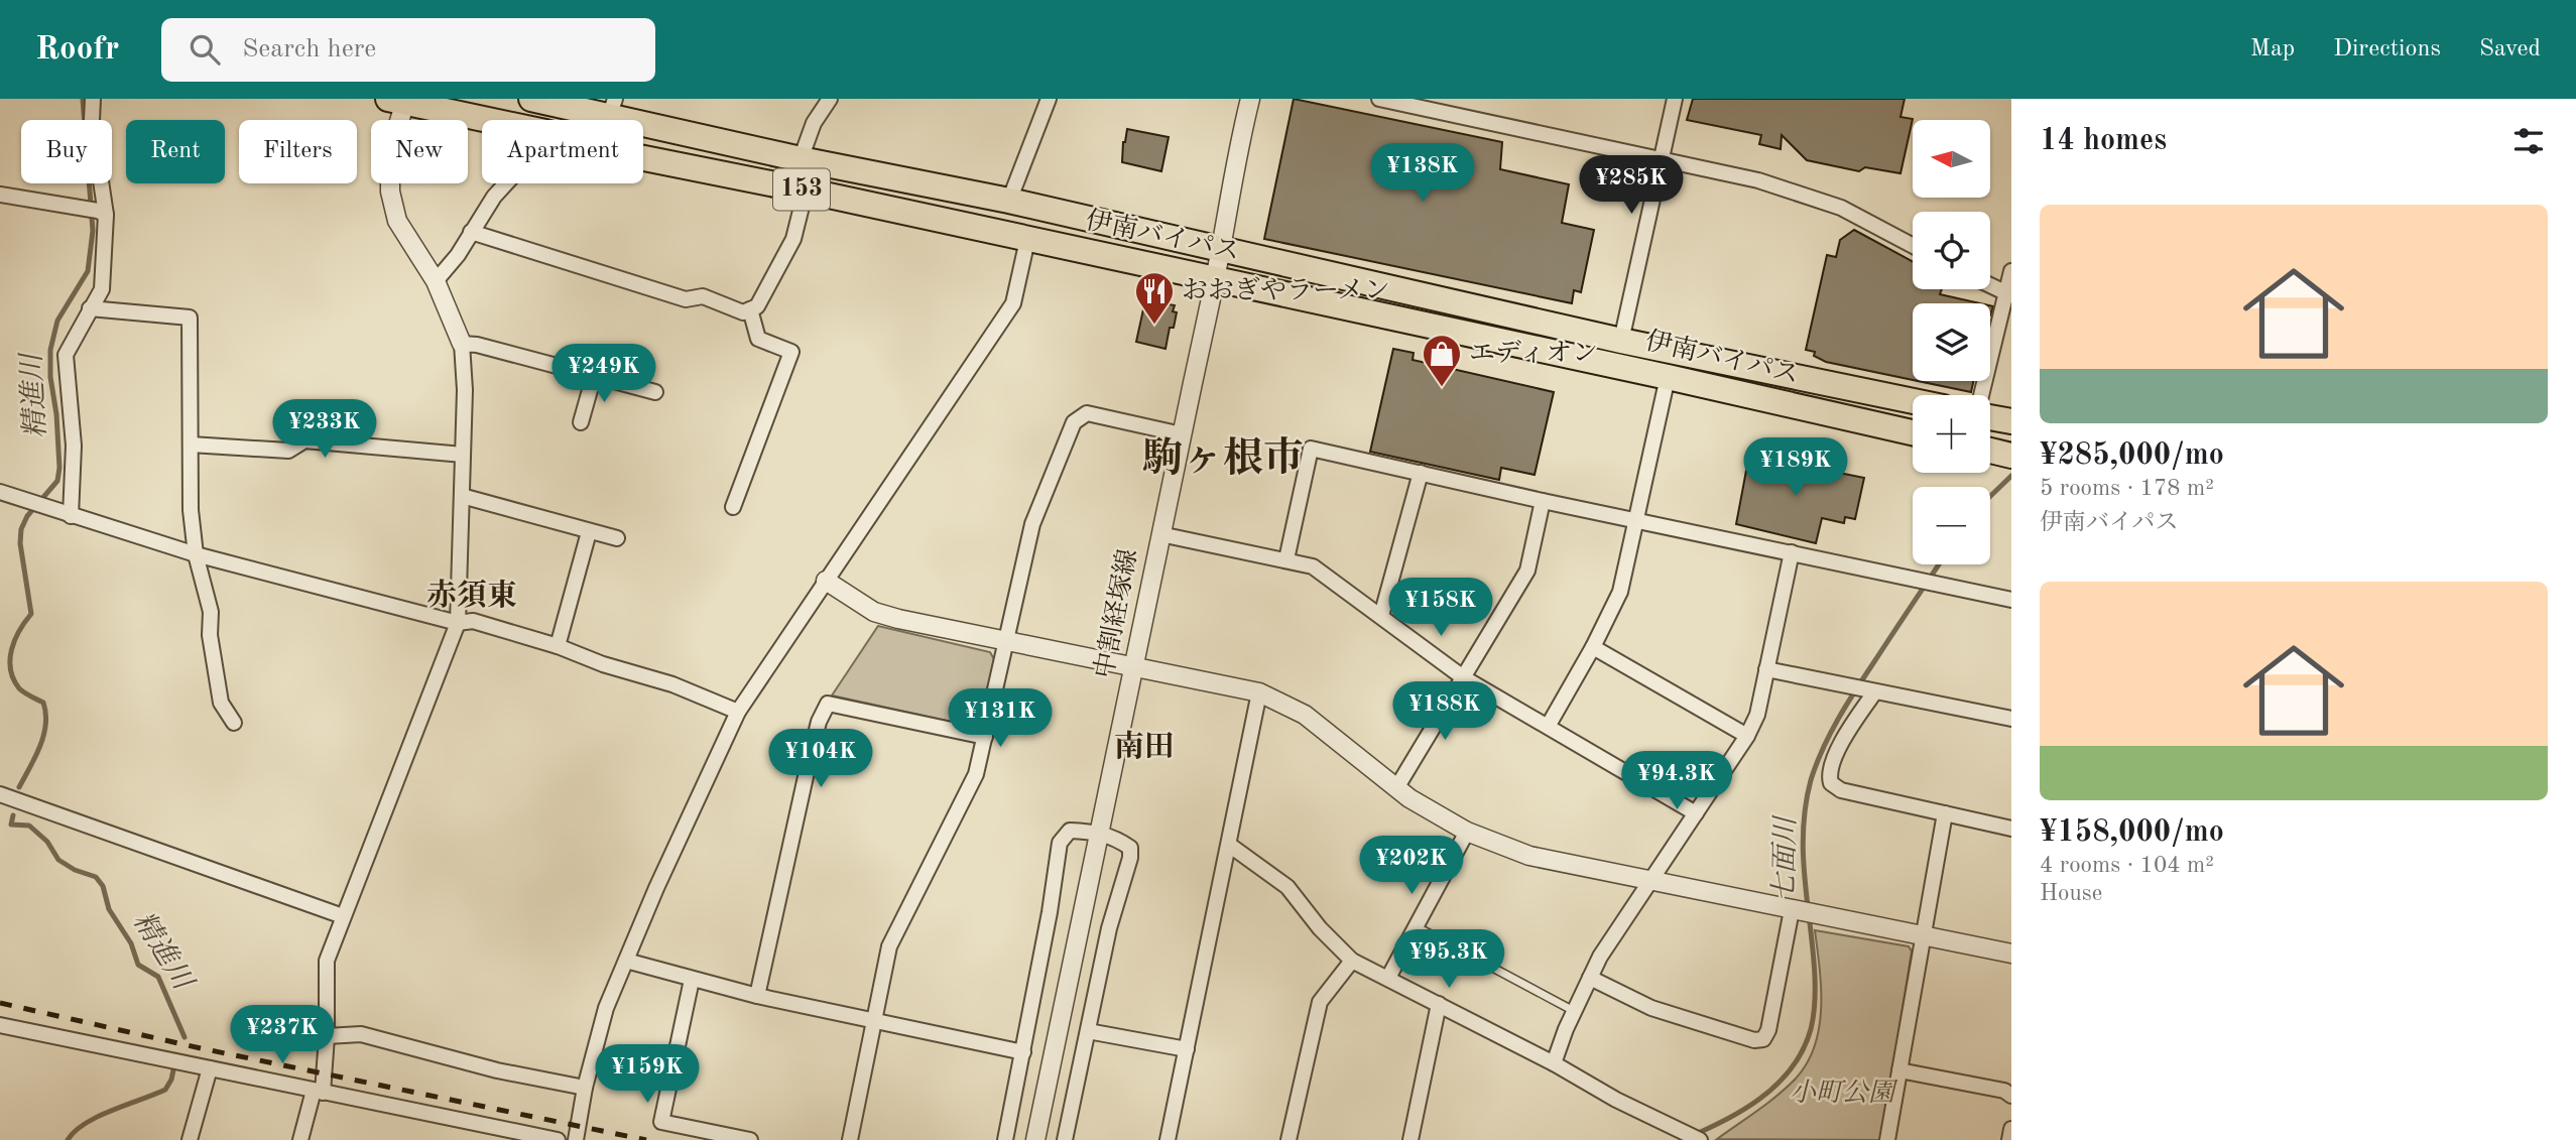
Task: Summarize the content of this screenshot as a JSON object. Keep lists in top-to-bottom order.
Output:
{
  "streets": {
    "highway": ["153", "伊南バイパス"],
    "street": ["中割経塚線"]
  },
  "crossings": [
    ["伊南バイパス", "中割経塚線"]
  ],
  "districts": ["駒ヶ根市", "赤須東", "南田"],
  "water": ["精進川", "七面川"],
  "parks": ["小町公園"],
  "places": {
    "restaurant": ["おおぎやラーメン"],
    "shop": ["エディオン"]
  },
  "north": "left",
  "page": {
    "header": "Roofr",
    "search": "Search here",
    "nav": ["Map", "Directions", "Saved"],
    "heading": "14 homes",
    "map_buttons": ["+", "−"],
    "chip": [
      "Buy",
      "Rent",
      "Filters",
      "New",
      "Apartment"
    ],
    "price": [
      "¥138K",
      "¥285K",
      "¥249K",
      "¥233K",
      "¥189K",
      "¥158K",
      "¥188K",
      "¥131K",
      "¥104K",
      "¥94.3K",
      "¥202K",
      "¥95.3K",
      "¥237K",
      "¥159K"
    ],
    "list": [
      {
        "name": "¥285,000/mo",
        "note": "5 rooms · 178 m² · 伊南バイパス"
      },
      {
        "name": "¥158,000/mo",
        "note": "4 rooms · 104 m² · House"
      }
    ]
  }
}
